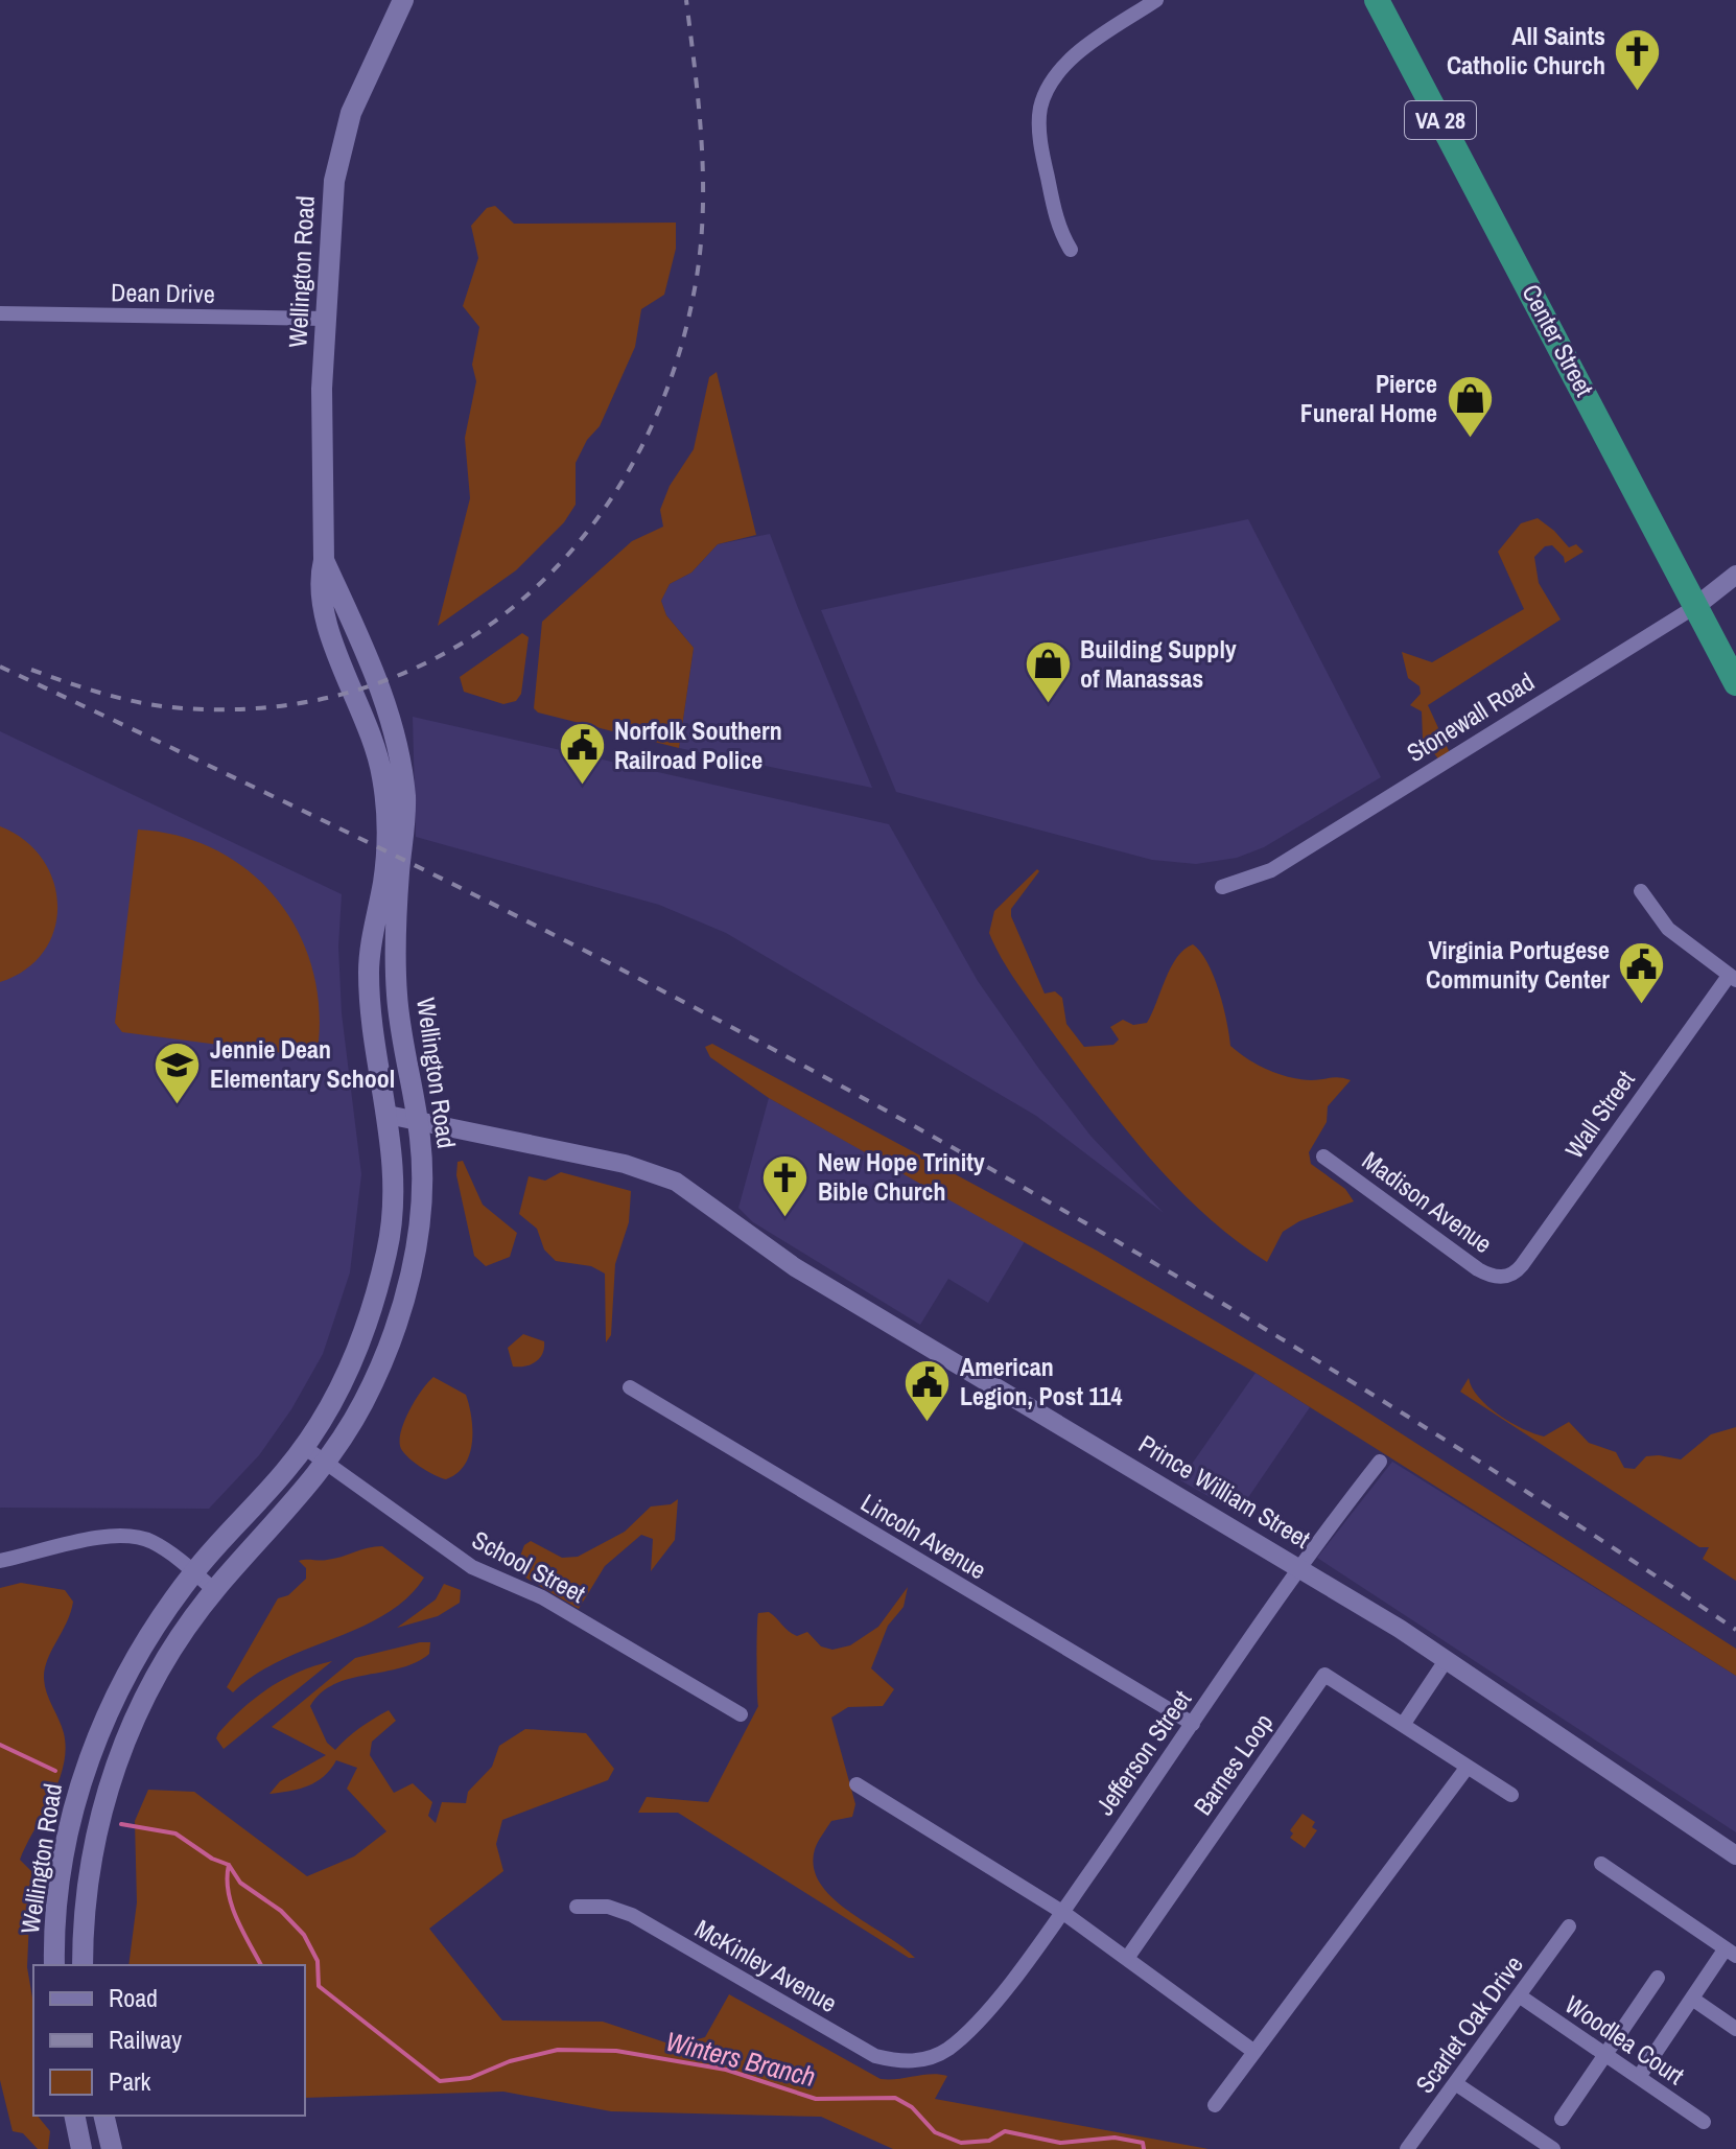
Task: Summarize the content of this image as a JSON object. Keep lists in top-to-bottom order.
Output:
{
  "streets": {
    "highway": ["VA 28", "Center Street"],
    "main road": ["Wellington Road"],
    "street": [
      "Dean Drive",
      "Stonewall Road",
      "Wall Street",
      "Madison Avenue",
      "Prince William Street",
      "Lincoln Avenue",
      "School Street",
      "Jefferson Street",
      "Barnes Loop",
      "McKinley Avenue",
      "Scarlet Oak Drive",
      "Woodlea Court"
    ]
  },
  "crossings": [
    ["Wellington Road", "Dean Drive"],
    ["Wellington Road", "Prince William Street"],
    ["Wellington Road", "School Street"],
    ["Center Street", "Stonewall Road"],
    ["Wall Street", "Madison Avenue"],
    ["Prince William Street", "Jefferson Street"],
    ["Lincoln Avenue", "Jefferson Street"],
    ["Jefferson Street", "McKinley Avenue"],
    ["Scarlet Oak Drive", "Woodlea Court"]
  ],
  "water": ["Winters Branch"],
  "places": {
    "church": ["All Saints Catholic Church", "New Hope Trinity Bible Church"],
    "shop": ["Pierce Funeral Home", "Building Supply of Manassas"],
    "public building": ["Norfolk Southern Railroad Police", "Virginia Portugese Community Center", "American Legion, Post 114"],
    "school or university": ["Jennie Dean Elementary School"]
  },
  "legend": ["Road", "Railway", "Park"]
}
